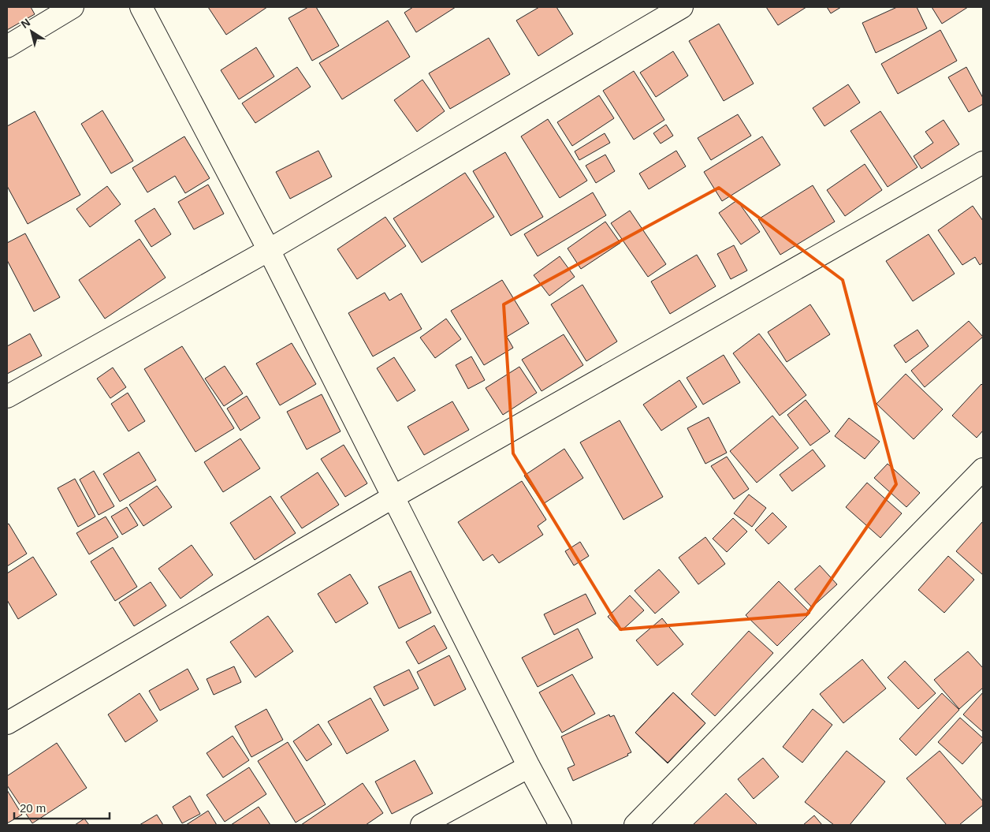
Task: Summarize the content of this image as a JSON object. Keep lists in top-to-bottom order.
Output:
{
  "scale_bar": "20 m",
  "north": "top left"
}
